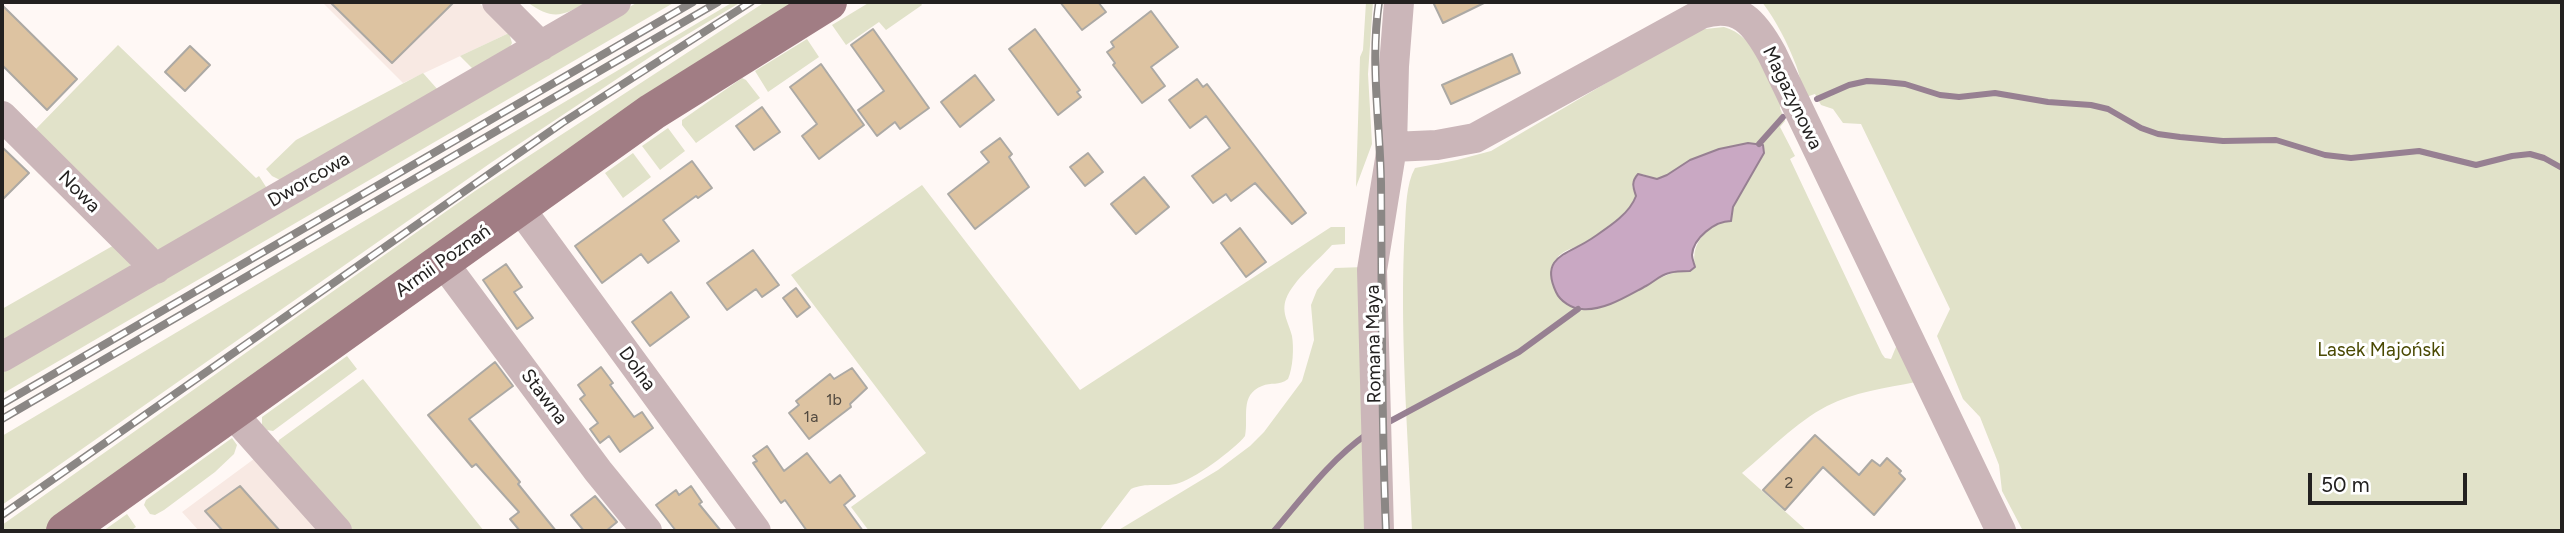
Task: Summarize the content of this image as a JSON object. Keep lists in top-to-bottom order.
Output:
{
  "streets": {
    "main road": ["Armii Poznań"],
    "street": [
      "Magazynowa",
      "Dworcowa",
      "Nowa",
      "Romana Maya",
      "Dolna",
      "Stawna"
    ]
  },
  "crossings": [
    ["Magazynowa", "Romana Maya"],
    ["Dworcowa", "Nowa"],
    ["Armii Poznań", "Dolna"],
    ["Armii Poznań", "Stawna"]
  ],
  "parks": ["Lasek Majoński"],
  "house_numbers": ["1b", "1a", "2"],
  "scale_bar": "50 m"
}
